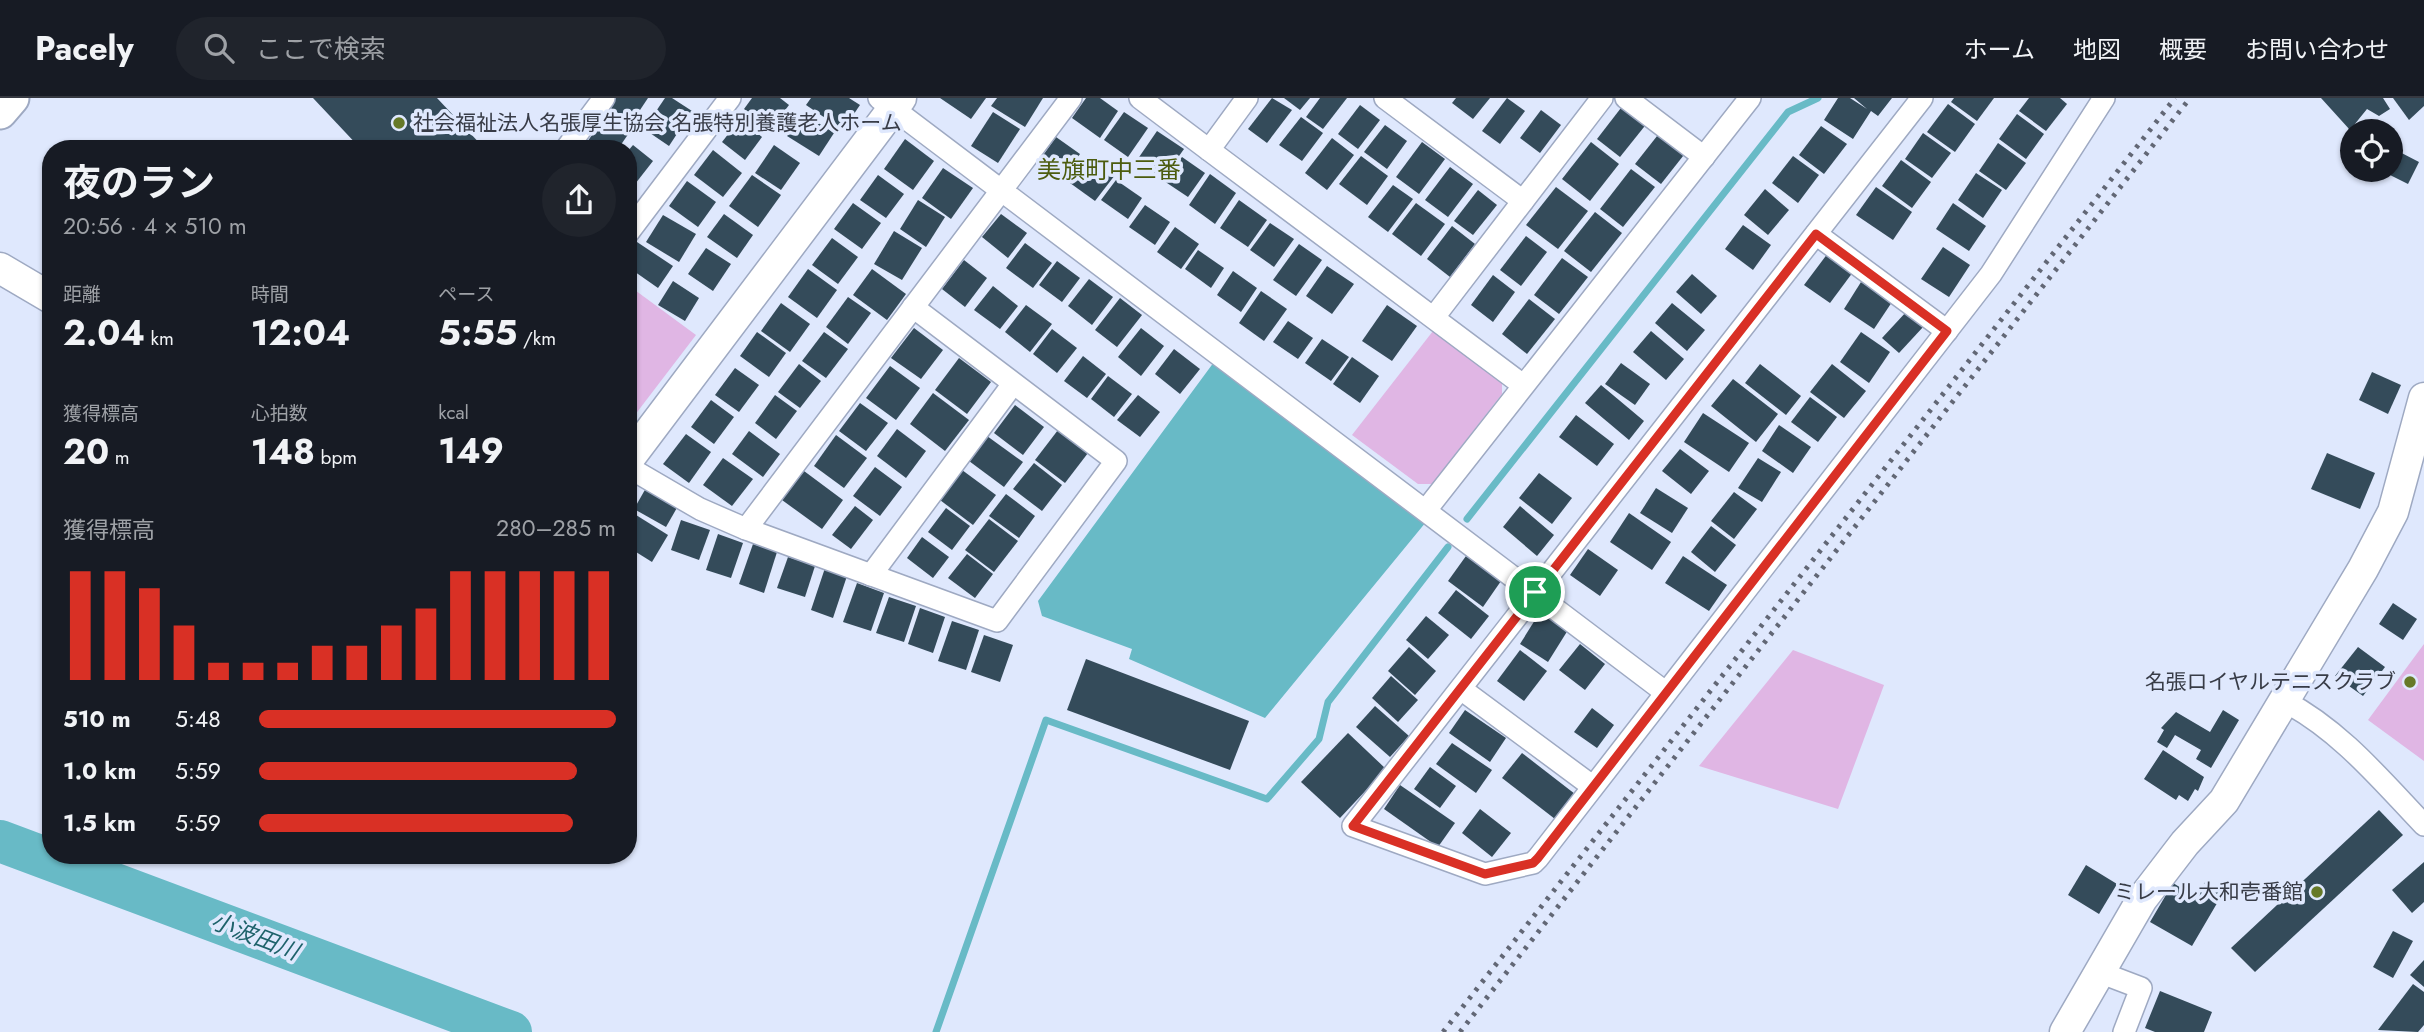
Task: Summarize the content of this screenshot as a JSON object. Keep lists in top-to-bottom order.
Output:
{
  "districts": ["美旗町中三番"],
  "water": ["小波田川"],
  "places": ["社会福祉法人名張厚生協会 名張特別養護老人ホーム", "名張ロイヤルテニスクラブ", "ミレール大和壱番館"],
  "page": {
    "header": "Pacely",
    "search": "ここで検索",
    "nav": [
      "ホーム",
      "地図",
      "概要",
      "お問い合わせ"
    ],
    "heading": ["夜のラン", "20:56 · 4 × 510 m"],
    "stats": [
      ["距離", "2.04 km"],
      ["時間", "12:04"],
      ["ペース", "5:55 /km"],
      ["獲得標高", "20 m"],
      ["心拍数", "148 bpm"],
      ["kcal", "149"]
    ],
    "chart": ["獲得標高", "280–285 m"],
    "list": [
      {
        "name": "510 m",
        "note": "5:48"
      },
      {
        "name": "1.0 km",
        "note": "5:59"
      },
      {
        "name": "1.5 km",
        "note": "5:59"
      }
    ]
  }
}
